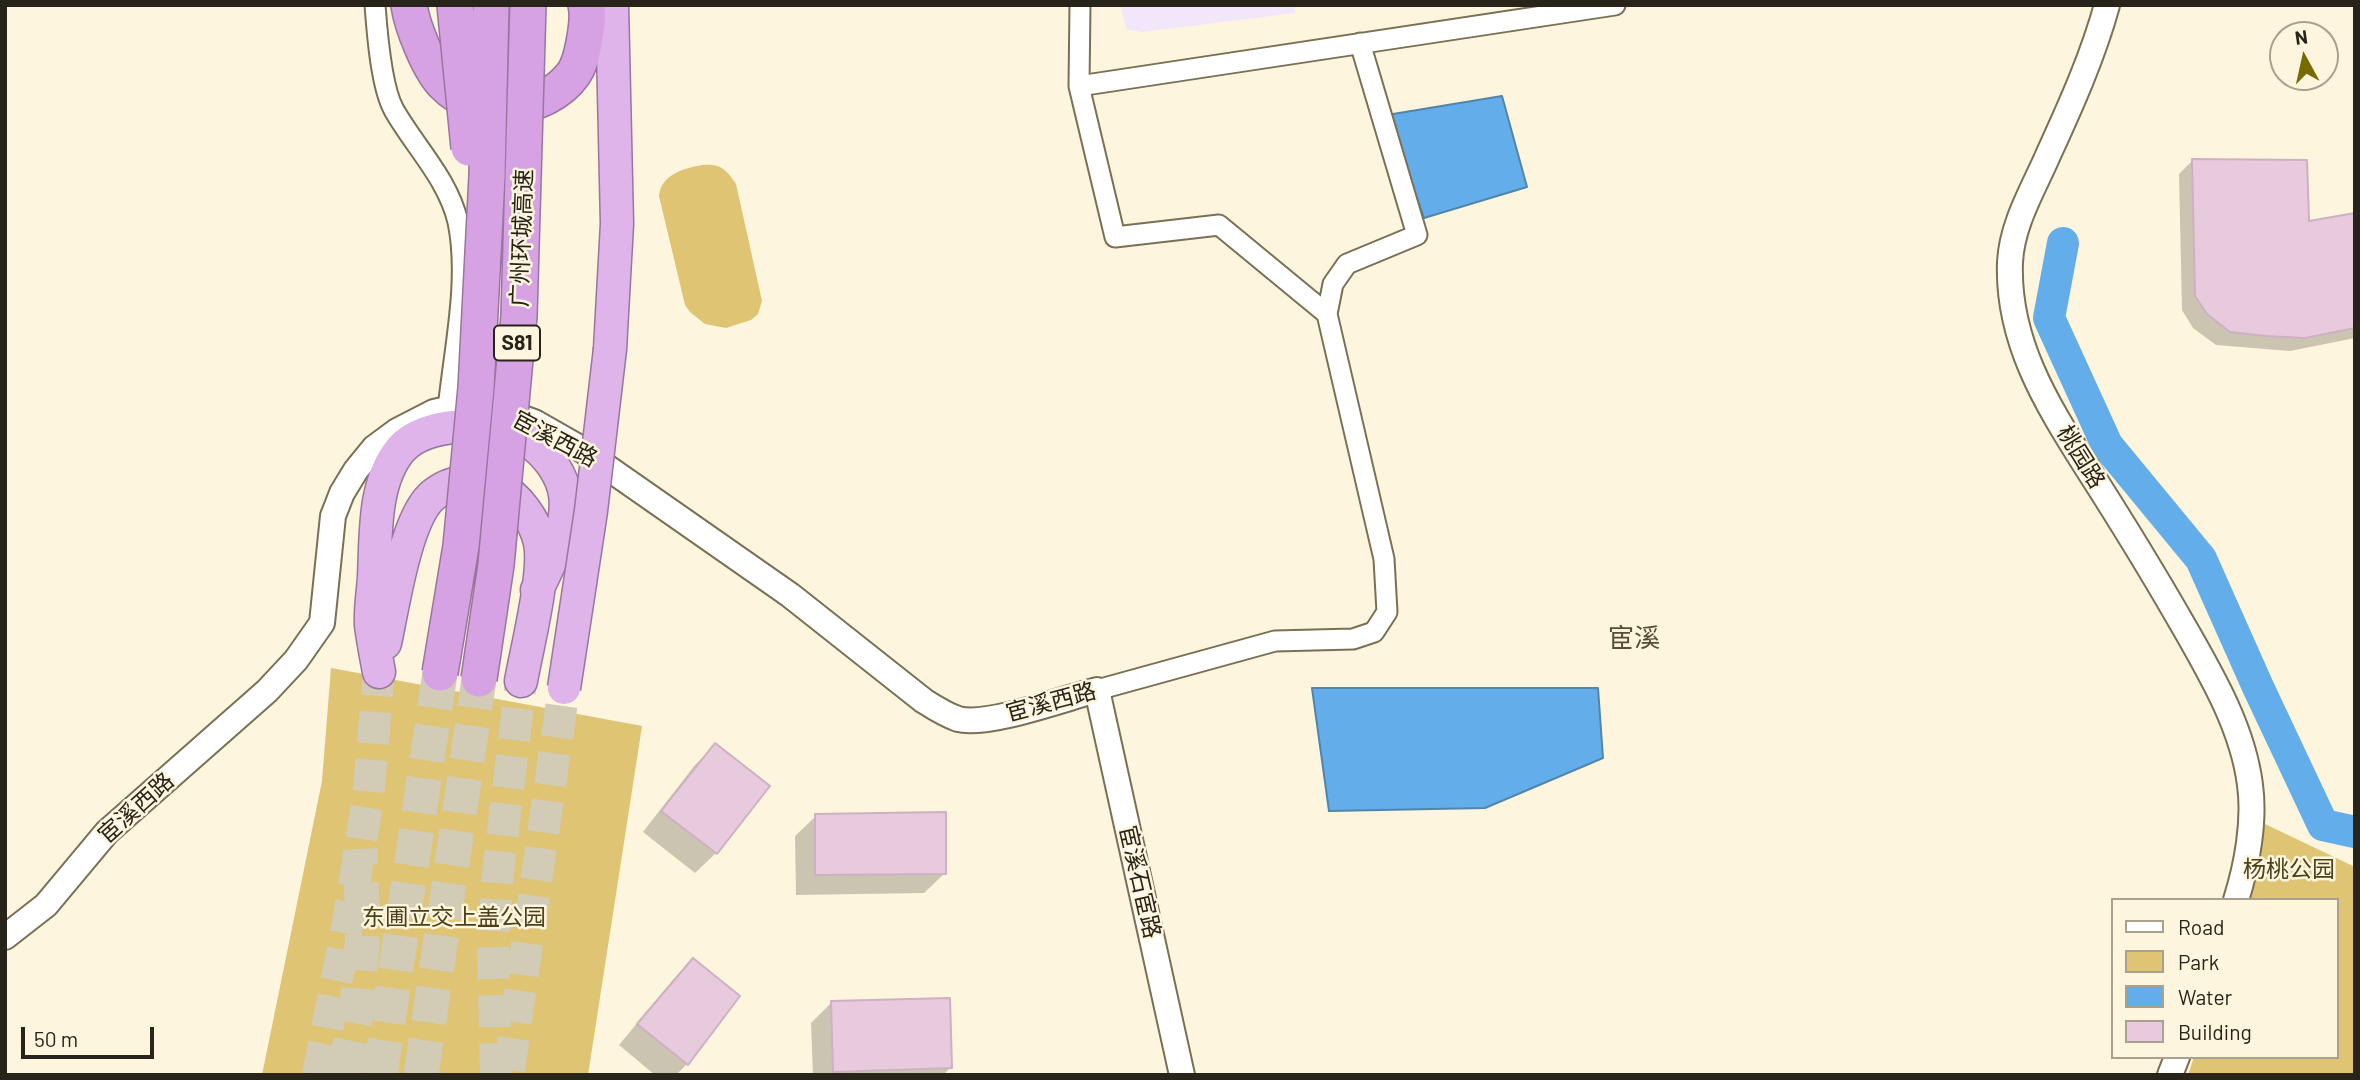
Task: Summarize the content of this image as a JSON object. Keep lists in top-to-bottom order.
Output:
{
  "streets": {
    "highway": ["广州环城高速", "S81"],
    "street": ["宦溪西路", "桃园路", "宦溪石宦路"]
  },
  "crossings": [
    ["宦溪西路", "宦溪石宦路"]
  ],
  "districts": ["宦溪"],
  "parks": ["杨桃公园", "东圃立交上盖公园"],
  "legend": [
    "Road",
    "Park",
    "Water",
    "Building"
  ],
  "scale_bar": "50 m",
  "north": "top"
}
